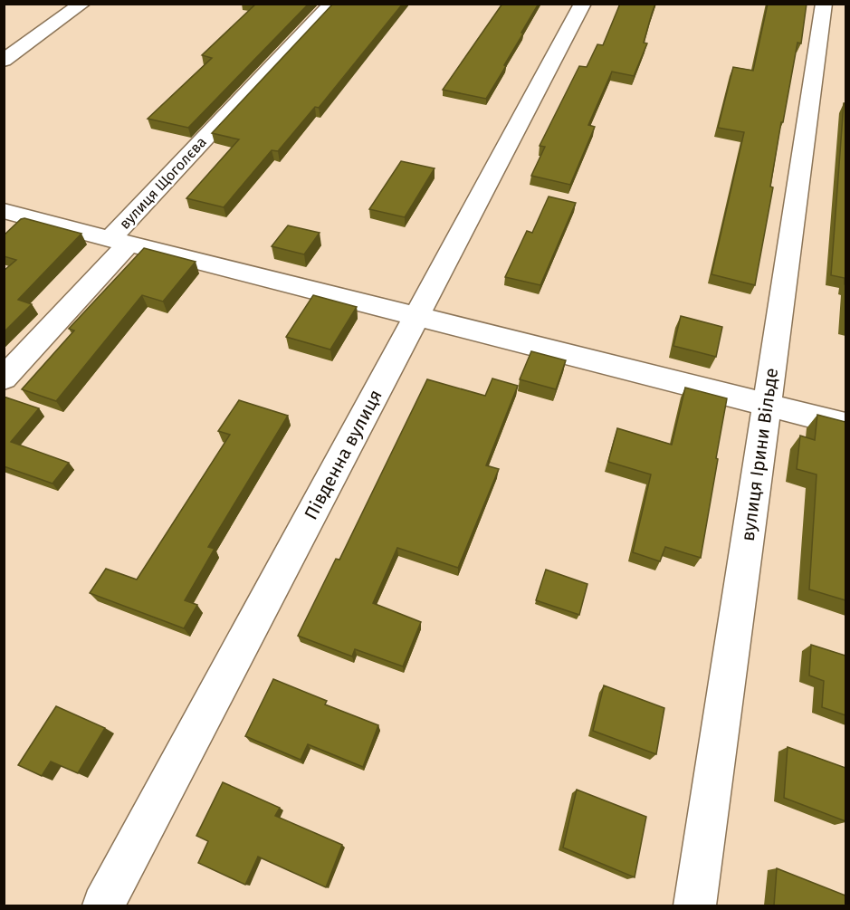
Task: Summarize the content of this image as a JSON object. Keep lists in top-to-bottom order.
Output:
{
  "streets": {
    "street": ["вулиця Щоголєва", "Південна вулиця", "вулиця Ірини Вільде"]
  }
}
